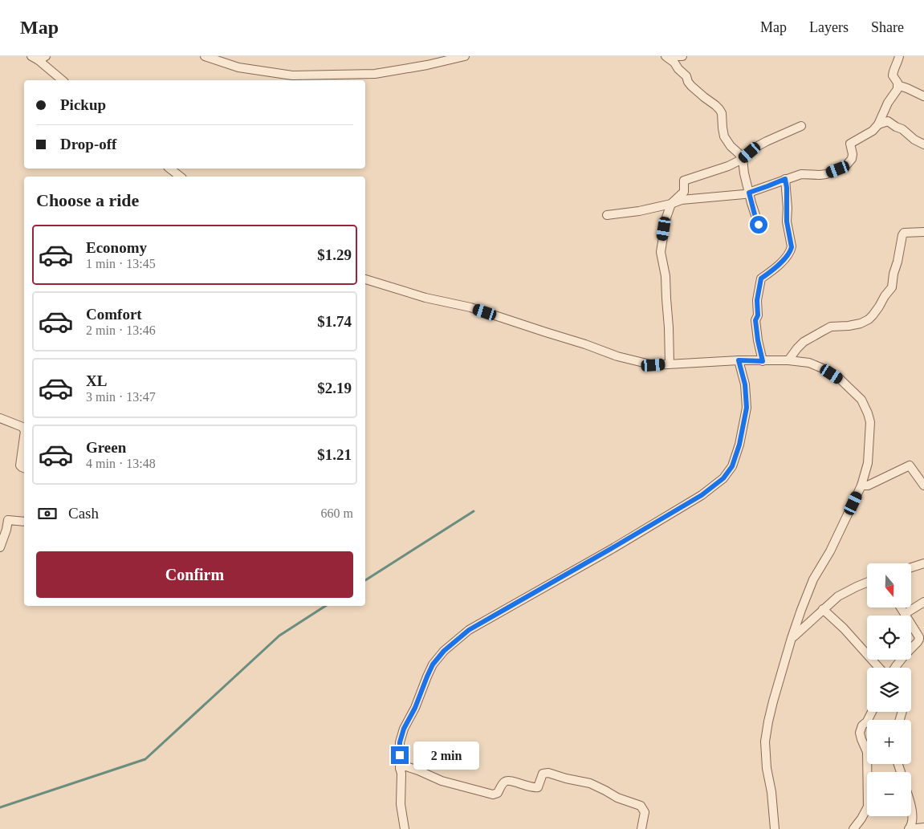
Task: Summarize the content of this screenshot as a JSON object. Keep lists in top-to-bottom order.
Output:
{
  "north": "bottom",
  "page": {
    "header": "Map",
    "nav": ["Map", "Layers", "Share"],
    "banner": ["Pickup", "Drop-off"],
    "heading": "Choose a ride",
    "list": [
      {
        "name": "Economy",
        "note": "1 min · 13:45",
        "value": "$1.29"
      },
      {
        "name": "Comfort",
        "note": "2 min · 13:46",
        "value": "$1.74"
      },
      {
        "name": "XL",
        "note": "3 min · 13:47",
        "value": "$2.19"
      },
      {
        "name": "Green",
        "note": "4 min · 13:48",
        "value": "$1.21"
      }
    ],
    "pay": ["Cash", "660 m"],
    "buttons": "Confirm",
    "map_buttons": ["+", "−"],
    "bubble": "2 min"
  }
}
